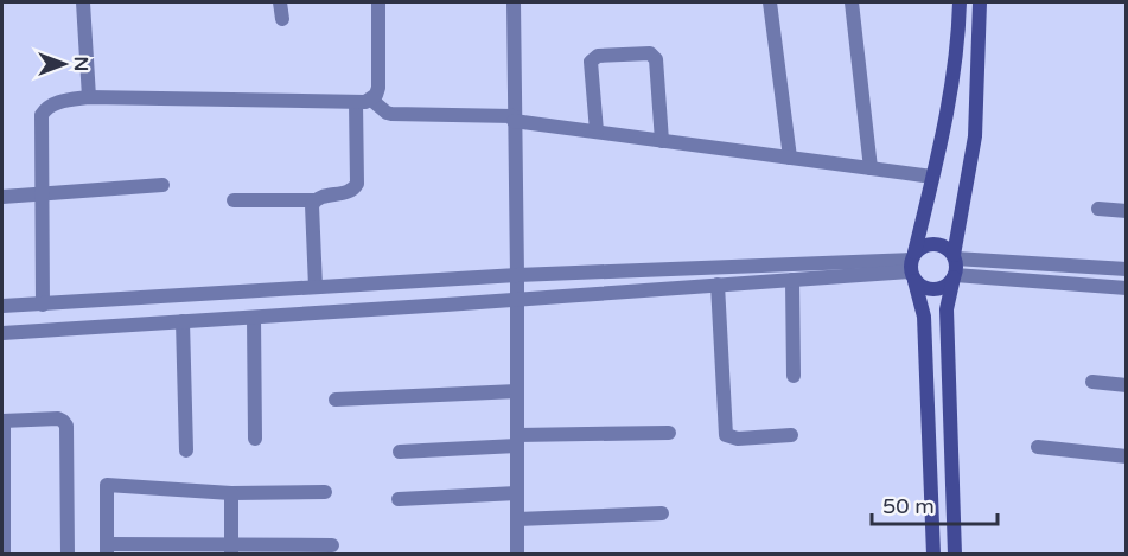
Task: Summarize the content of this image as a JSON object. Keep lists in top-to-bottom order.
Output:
{
  "scale_bar": "50 m",
  "north": "right"
}
